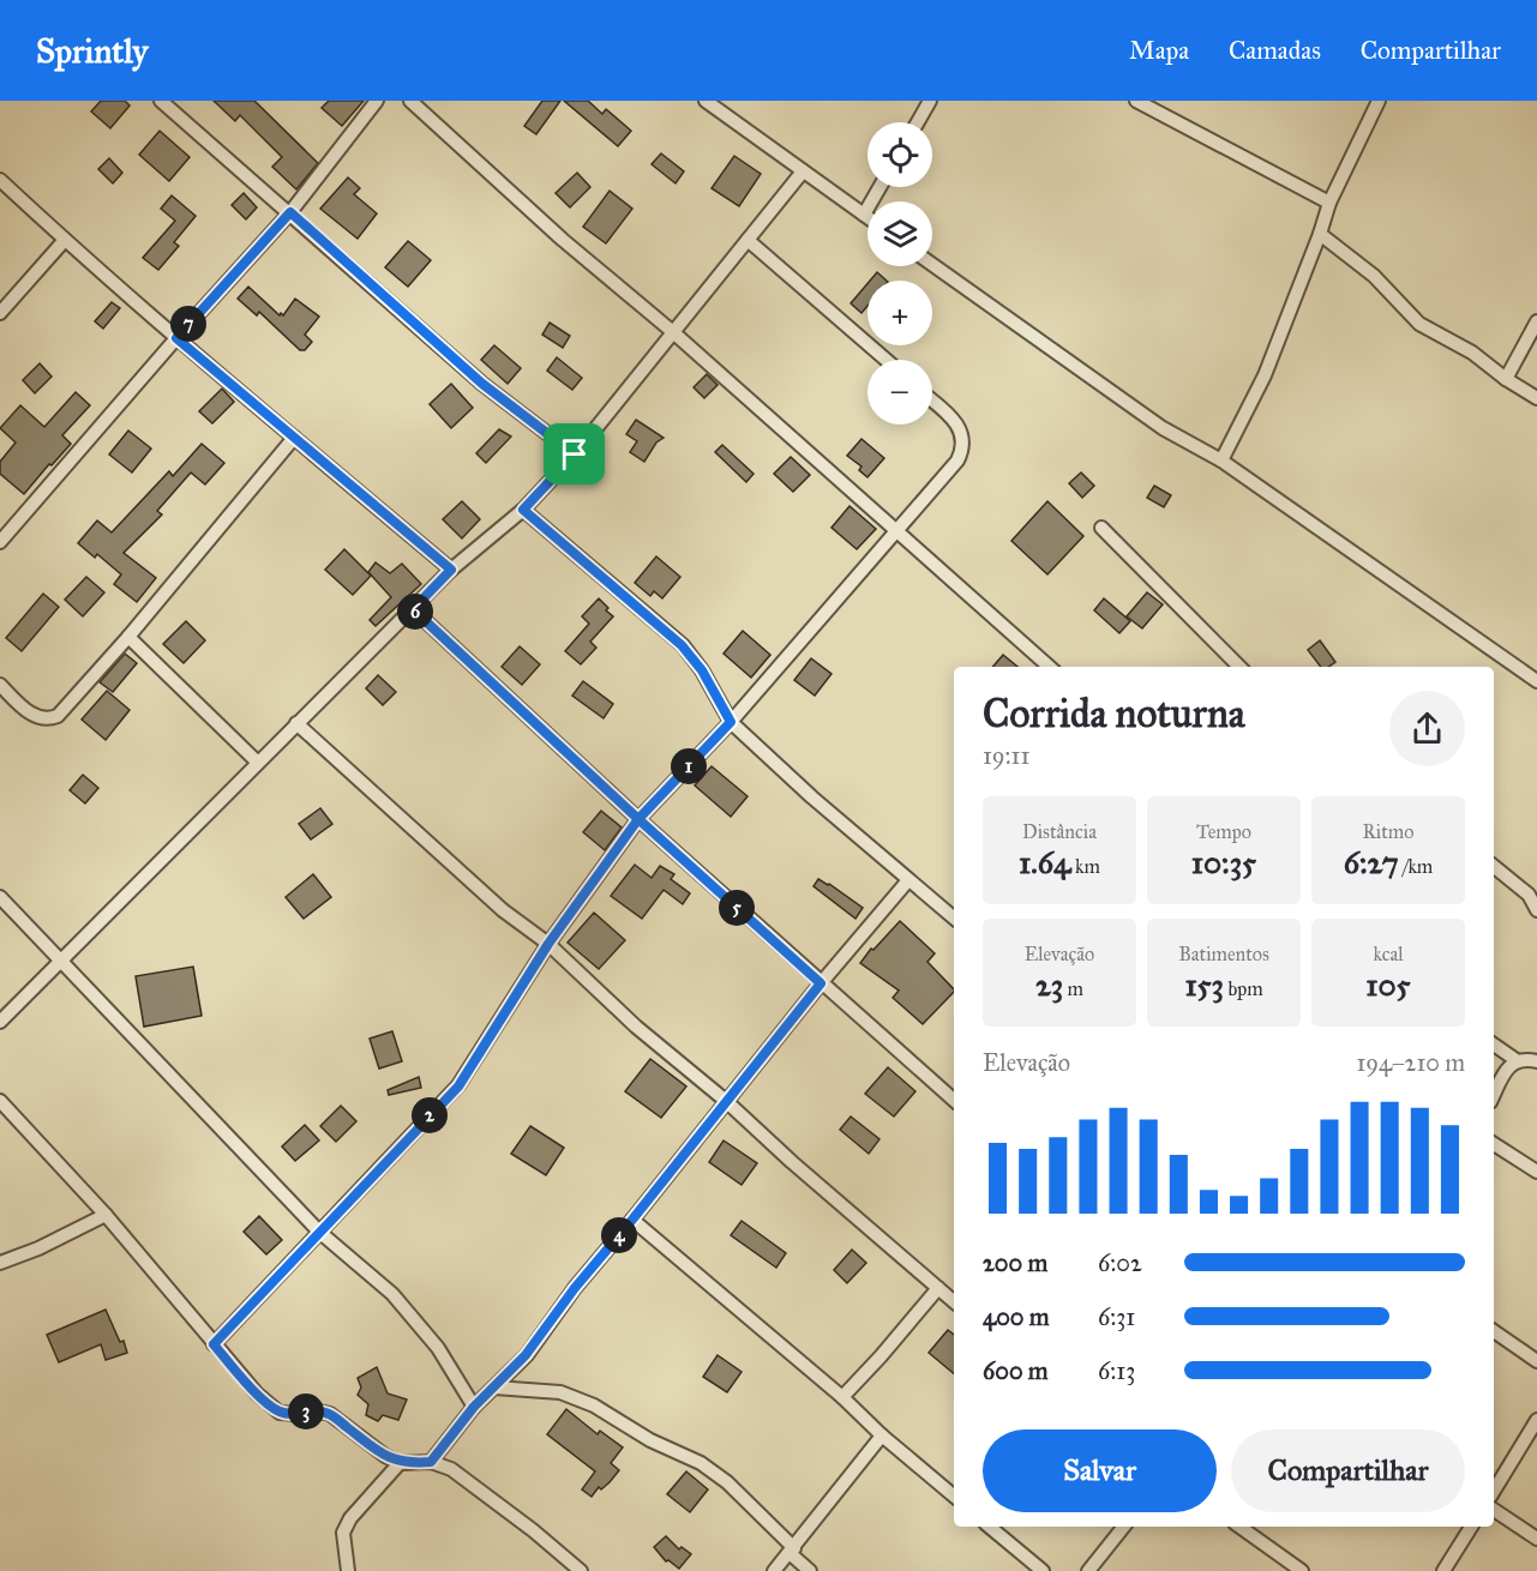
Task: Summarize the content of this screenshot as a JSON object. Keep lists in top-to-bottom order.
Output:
{
  "page": {
    "header": "Sprintly",
    "nav": ["Mapa", "Camadas", "Compartilhar"],
    "map_buttons": ["+", "−"],
    "pins": [
      "7",
      "6",
      "1",
      "5",
      "2",
      "4",
      "3"
    ],
    "heading": ["Corrida noturna", "19:11"],
    "stats": [
      ["Distância", "1.64 km"],
      ["Tempo", "10:35"],
      ["Ritmo", "6:27 /km"],
      ["Elevação", "23 m"],
      ["Batimentos", "153 bpm"],
      ["kcal", "105"]
    ],
    "chart": ["Elevação", "194–210 m"],
    "list": [
      {
        "name": "200 m",
        "note": "6:02"
      },
      {
        "name": "400 m",
        "note": "6:31"
      },
      {
        "name": "600 m",
        "note": "6:13"
      }
    ],
    "buttons": ["Salvar", "Compartilhar"]
  }
}
